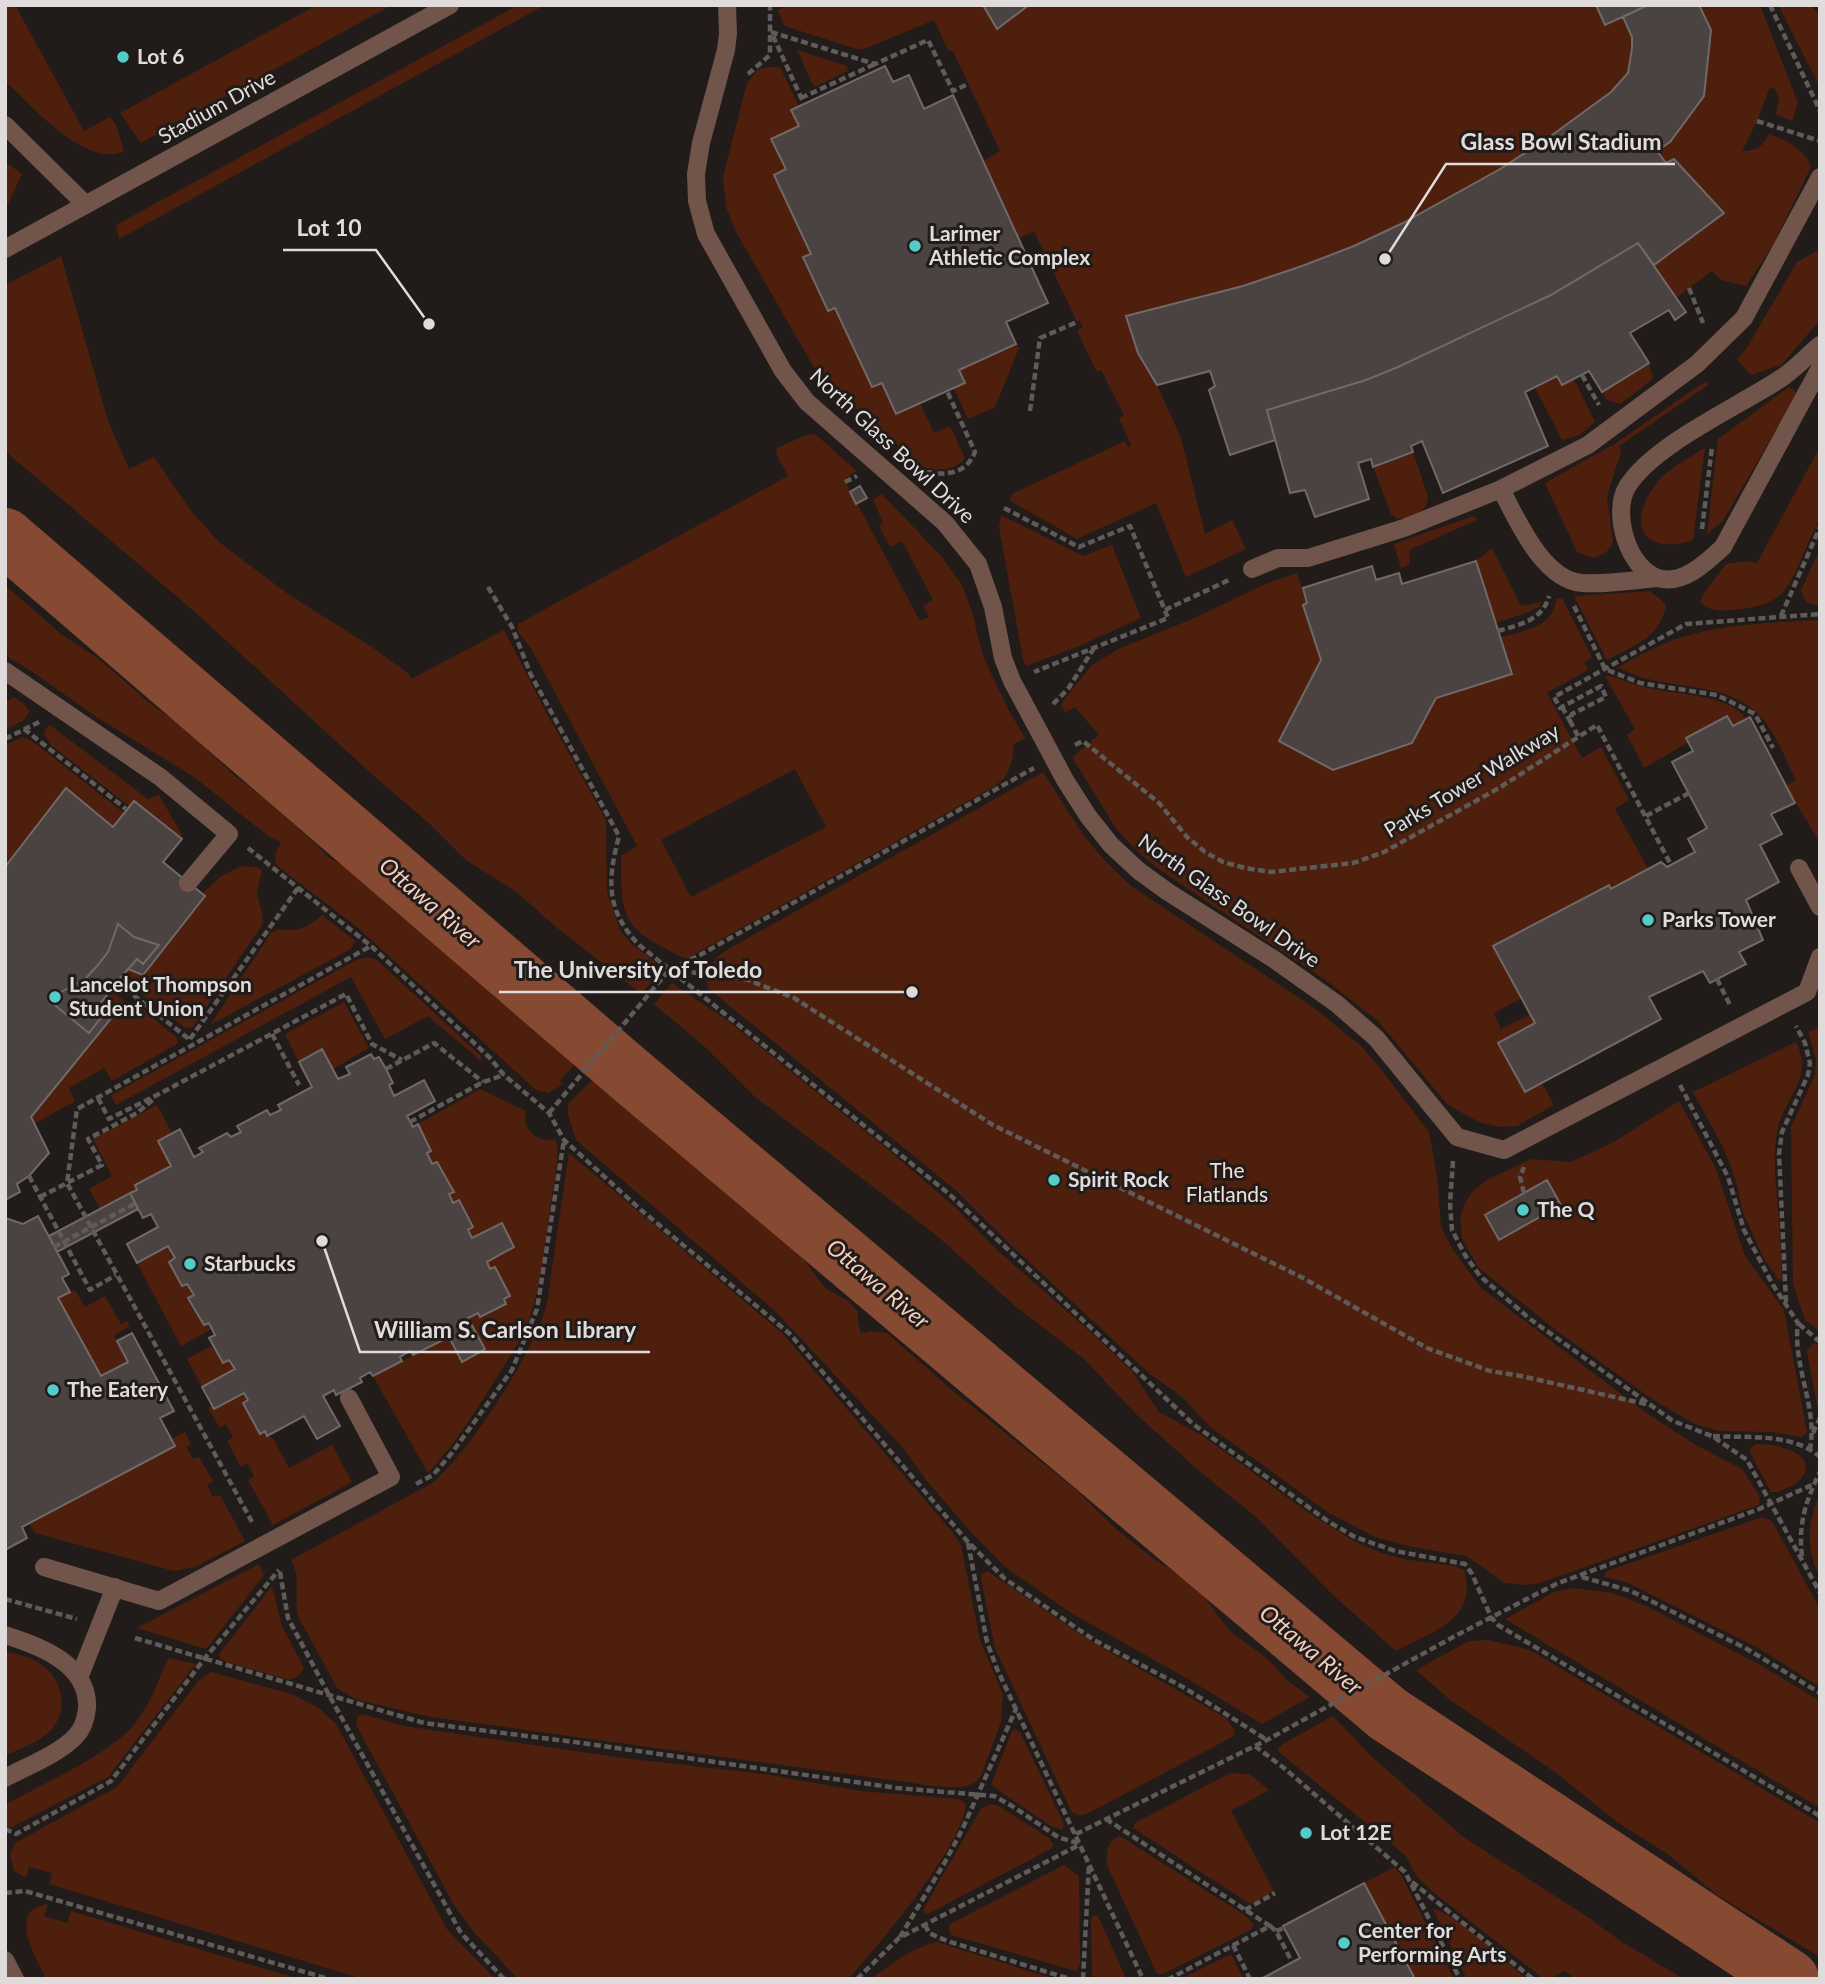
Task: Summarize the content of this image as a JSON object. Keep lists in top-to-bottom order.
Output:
{
  "streets": {
    "street": ["Stadium Drive", "North Glass Bowl Drive"],
    "path": ["Parks Tower Walkway"]
  },
  "water": ["Ottawa River"],
  "parks": ["The Flatlands"],
  "places": [
    "Lot 6",
    "Larimer Athletic Complex",
    "Glass Bowl Stadium",
    "Lot 10",
    "Parks Tower",
    "The University of Toledo",
    "Lancelot Thompson Student Union",
    "Spirit Rock",
    "The Q",
    "William S. Carlson Library",
    "Starbucks",
    "The Eatery",
    "Lot 12E",
    "Center for Performing Arts"
  ]
}
